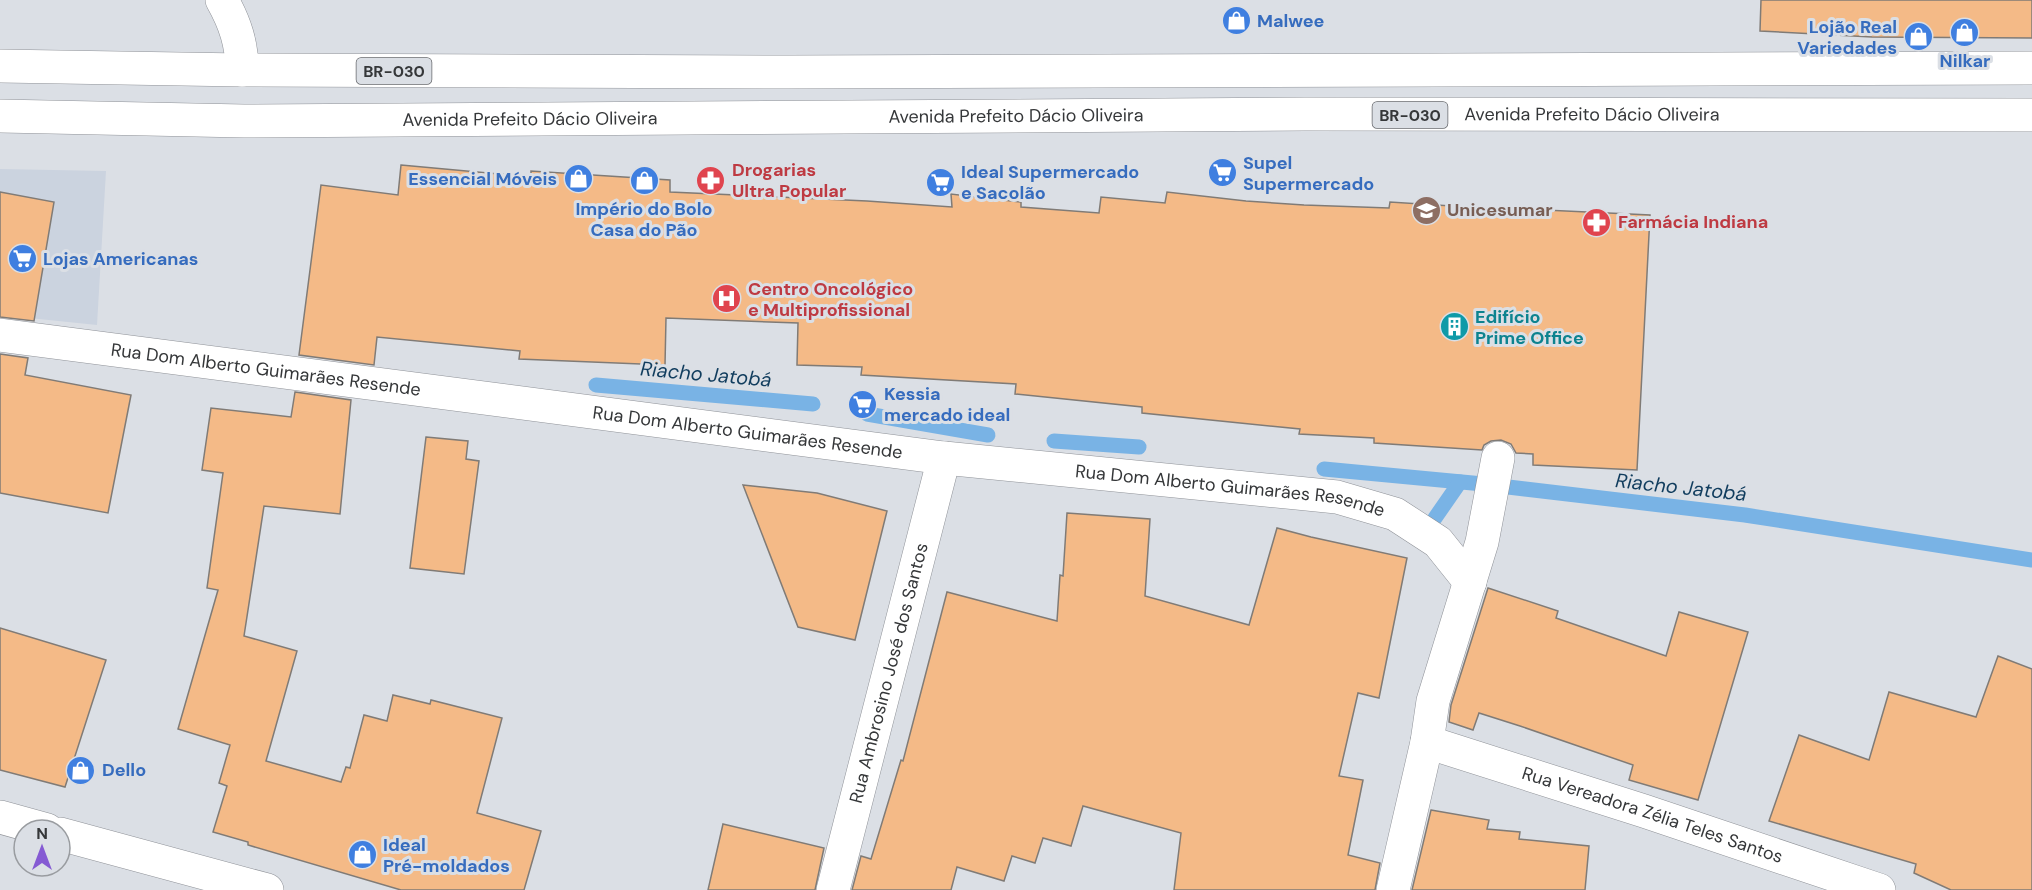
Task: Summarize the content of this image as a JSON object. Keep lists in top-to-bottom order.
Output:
{
  "streets": {
    "main road": [
      "BR-030",
      "Avenida Prefeito Dácio Oliveira",
      "Rua Dom Alberto Guimarães Resende",
      "Rua Ambrosino José dos Santos",
      "Rua Vereadora Zélia Teles Santos"
    ]
  },
  "crossings": [
    ["Rua Dom Alberto Guimarães Resende", "Rua Ambrosino José dos Santos"]
  ],
  "water": ["Riacho Jatobá"],
  "places": {
    "shop": [
      "Malwee",
      "Nilkar",
      "Lojão Real Variedades",
      "Essencial Móveis",
      "Império do Bolo Casa do Pão",
      "Dello",
      "Ideal Pré-moldados"
    ],
    "supermarket": [
      "Supel Supermercado",
      "Ideal Supermercado e Sacolão",
      "Lojas Americanas",
      "Kessia mercado ideal"
    ],
    "pharmacy": ["Drogarias Ultra Popular", "Farmácia Indiana"],
    "school or university": ["Unicesumar"],
    "hospital": ["Centro Oncológico e Multiprofissional"],
    "building": ["Edifício Prime Office"]
  },
  "north": "top"
}
